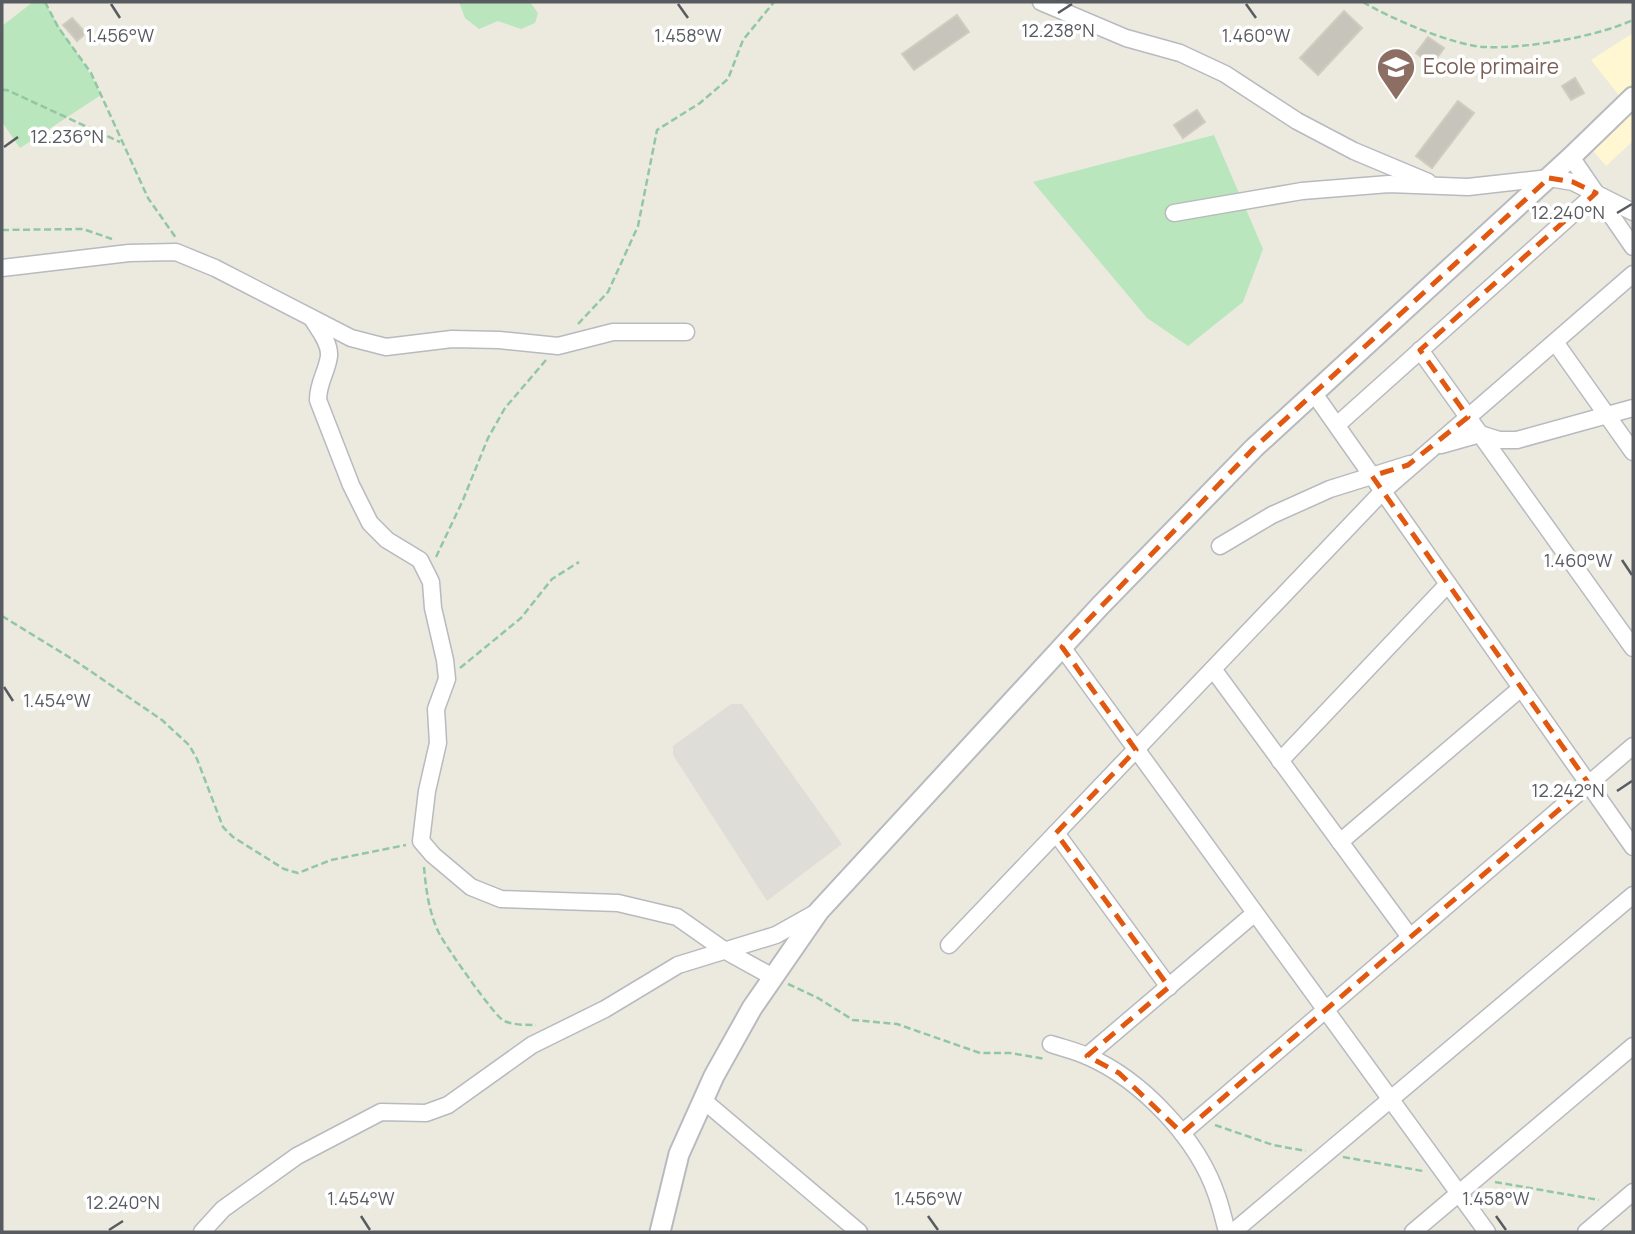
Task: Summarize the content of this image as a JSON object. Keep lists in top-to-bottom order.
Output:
{
  "places": {
    "school or university": ["Ecole primaire"]
  },
  "coordinates": [
    "12.238°N",
    "1.456°W",
    "1.458°W",
    "1.460°W",
    "12.236°N",
    "12.240°N",
    "1.454°W",
    "12.242°N"
  ]
}
